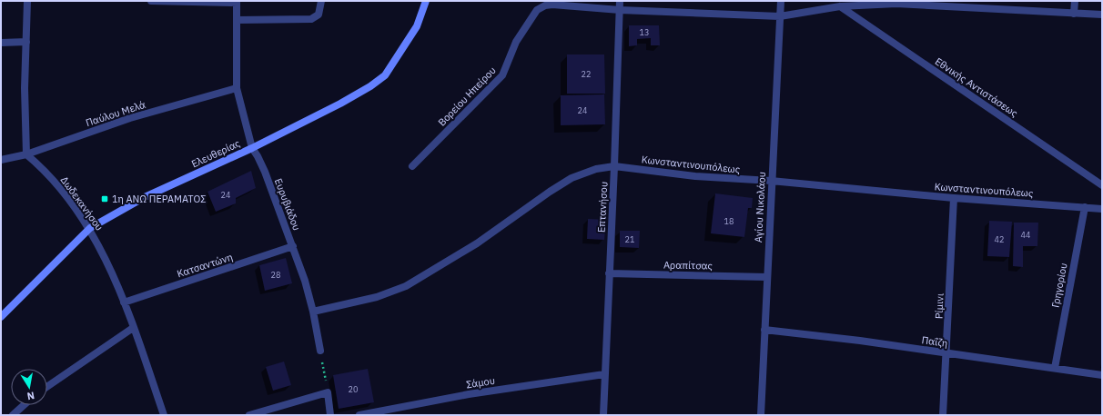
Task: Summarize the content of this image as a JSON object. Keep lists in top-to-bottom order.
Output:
{
  "streets": {
    "street": [
      "Εθνικής Αντιστάσεως",
      "Βορείου Ηπείρου",
      "Παύλου Μελά",
      "Ελευθερίας",
      "Κωνσταντινουπόλεως",
      "Δωδεκανήσου",
      "Ευρυβιάδου",
      "Επτανήσου",
      "Αγίου Νικολάου",
      "Κατσαντώνη",
      "Αραπίτσας",
      "Γρηγορίου",
      "Ρίμινι",
      "Παΐζη",
      "Σάμου"
    ]
  },
  "crossings": [
    ["Εθνικής Αντιστάσεως", "Βορείου Ηπείρου"],
    ["Βορείου Ηπείρου", "Επτανήσου"],
    ["Βορείου Ηπείρου", "Αγίου Νικολάου"],
    ["Παύλου Μελά", "Δωδεκανήσου"],
    ["Παύλου Μελά", "Ευρυβιάδου"],
    ["Ελευθερίας", "Δωδεκανήσου"],
    ["Ελευθερίας", "Ευρυβιάδου"],
    ["Κωνσταντινουπόλεως", "Ευρυβιάδου"],
    ["Κωνσταντινουπόλεως", "Επτανήσου"],
    ["Κωνσταντινουπόλεως", "Αγίου Νικολάου"],
    ["Κωνσταντινουπόλεως", "Γρηγορίου"],
    ["Κωνσταντινουπόλεως", "Ρίμινι"],
    ["Δωδεκανήσου", "Κατσαντώνη"],
    ["Ευρυβιάδου", "Κατσαντώνη"],
    ["Επτανήσου", "Αραπίτσας"],
    ["Επτανήσου", "Σάμου"],
    ["Αγίου Νικολάου", "Αραπίτσας"],
    ["Αγίου Νικολάου", "Παΐζη"],
    ["Γρηγορίου", "Παΐζη"],
    ["Ρίμινι", "Παΐζη"]
  ],
  "places": {
    "transit": ["1η ΑΝΩ ΠΕΡΑΜΑΤΟΣ"]
  },
  "house_numbers": [
    "13",
    "22",
    "24",
    "24",
    "18",
    "44",
    "21",
    "42",
    "28",
    "20"
  ],
  "north": "bottom"
}
